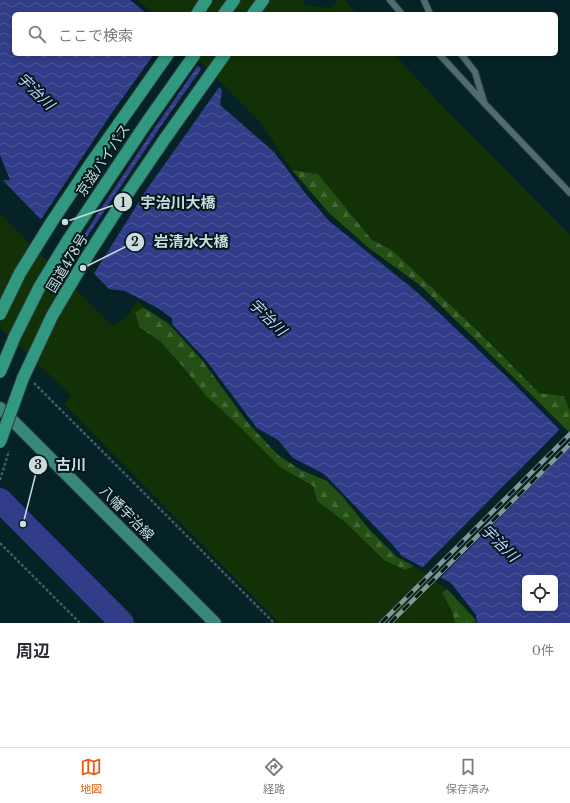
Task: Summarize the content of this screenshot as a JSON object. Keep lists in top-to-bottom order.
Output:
{
  "streets": {
    "highway": ["京滋バイパス", "国道478号"],
    "main road": ["八幡宇治線"]
  },
  "water": ["宇治川"],
  "places": ["宇治川大橋", "岩清水大橋", "古川"],
  "page": {
    "search": "ここで検索",
    "heading": ["周辺", "0件"],
    "nav": ["地図", "経路", "保存済み"]
  }
}
